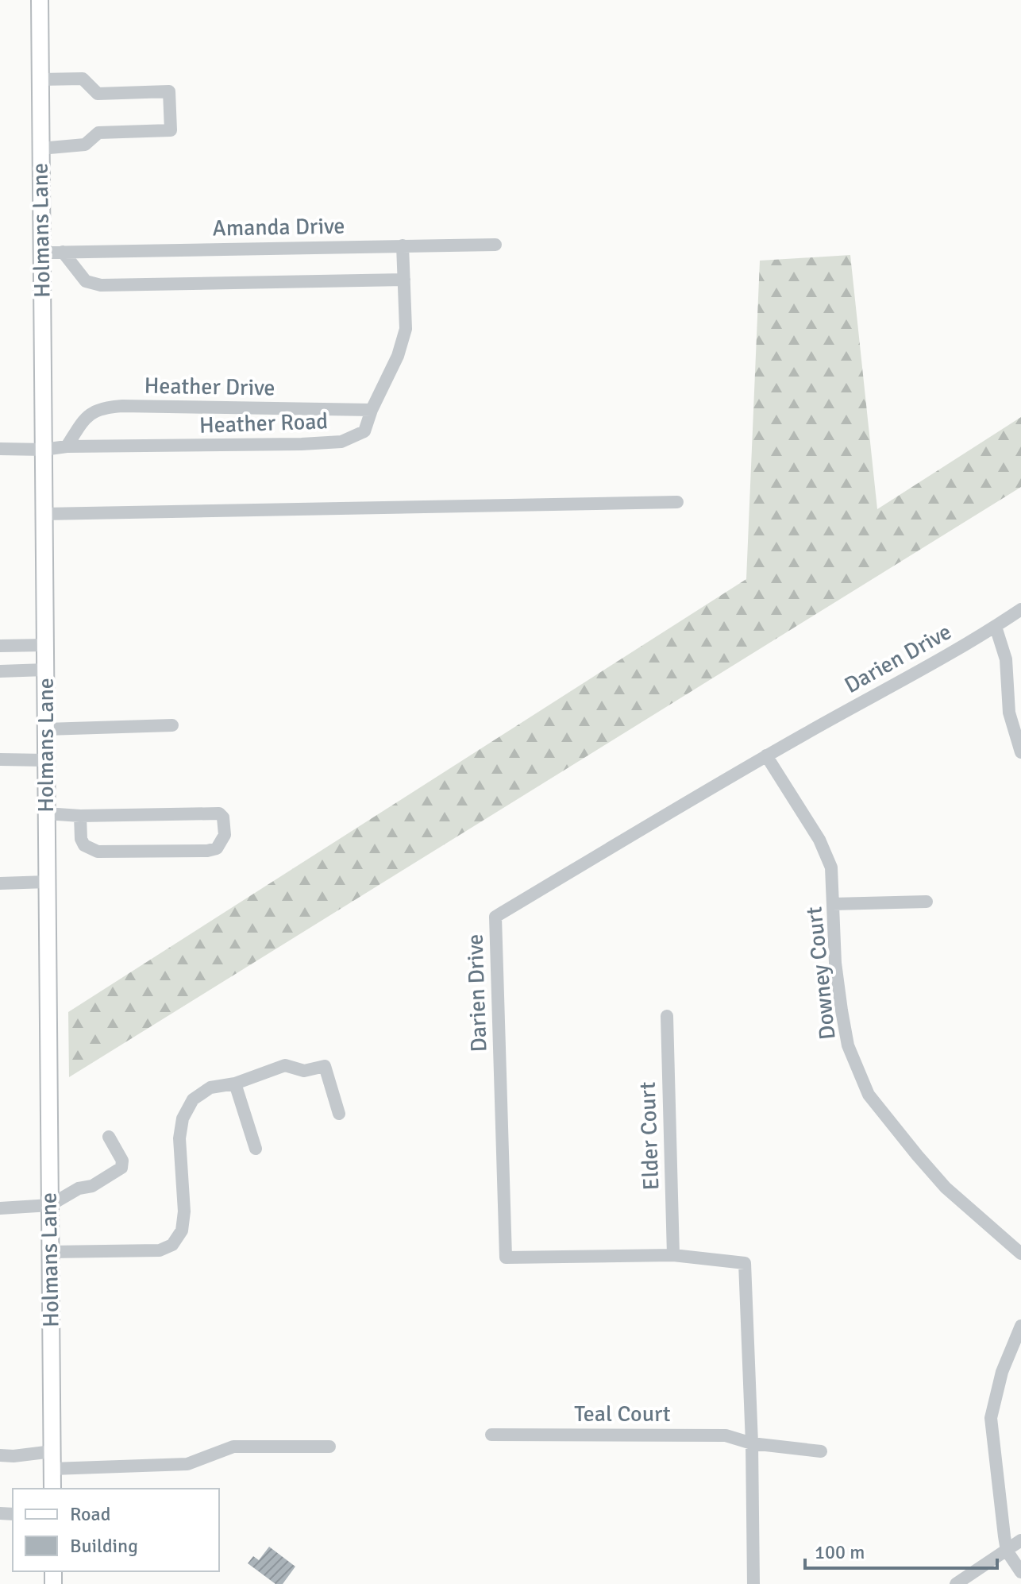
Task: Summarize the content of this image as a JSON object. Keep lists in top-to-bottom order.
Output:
{
  "streets": {
    "main road": ["Holmans Lane"],
    "street": [
      "Amanda Drive",
      "Heather Drive",
      "Heather Road",
      "Darien Drive",
      "Downey Court",
      "Elder Court",
      "Teal Court"
    ]
  },
  "crossings": [
    ["Amanda Drive", "Holmans Lane"],
    ["Amanda Drive", "Heather Road"],
    ["Holmans Lane", "Heather Road"],
    ["Heather Drive", "Heather Road"],
    ["Darien Drive", "Downey Court"],
    ["Darien Drive", "Elder Court"],
    ["Darien Drive", "Teal Court"]
  ],
  "legend": ["Road", "Building"],
  "scale_bar": "100 m"
}
